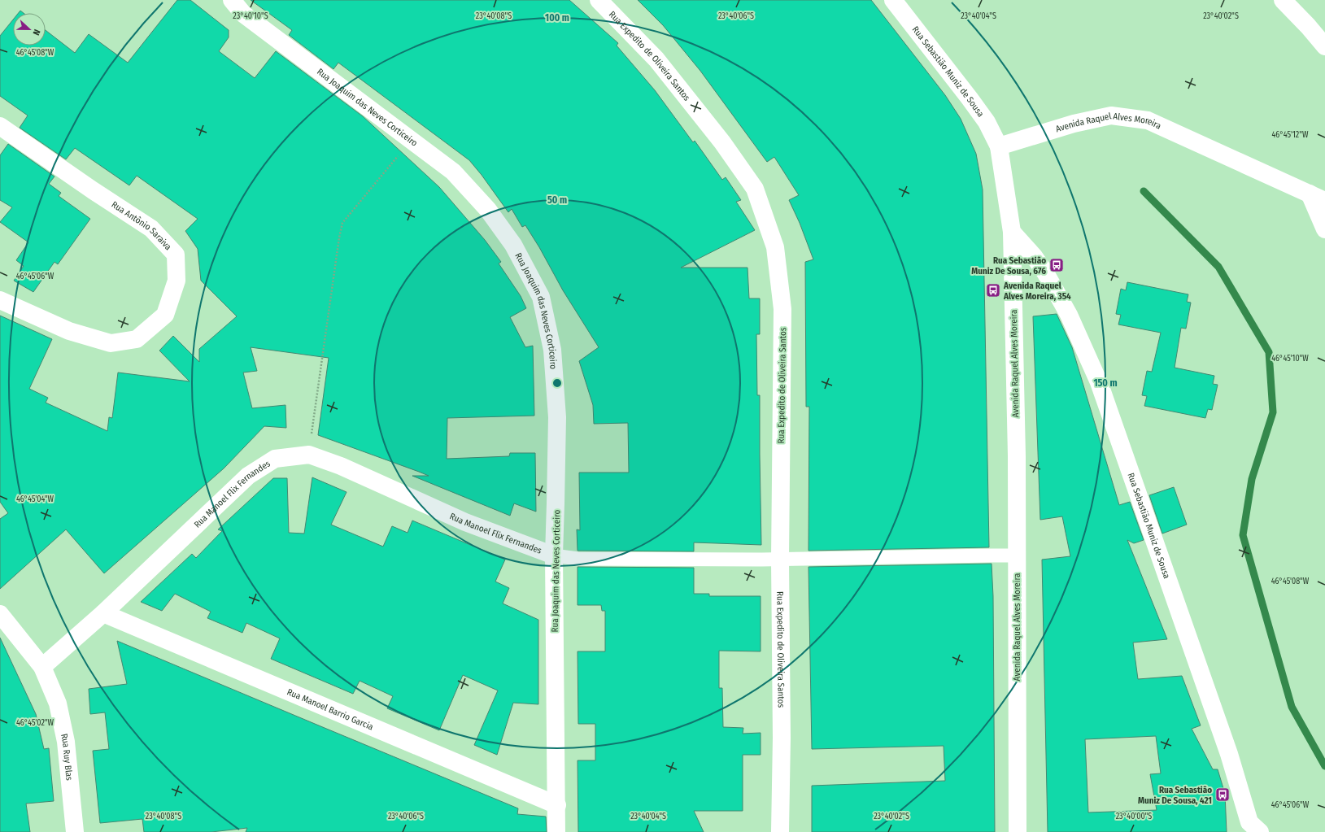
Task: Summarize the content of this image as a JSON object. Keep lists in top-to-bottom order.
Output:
{
  "streets": {
    "street": [
      "Rua Expedito de Oliveira Santos",
      "Rua Sebastião Muniz de Sousa",
      "Rua Joaquim das Neves Corticeiro",
      "Avenida Raquel Alves Moreira",
      "Rua Antônio Saraiva",
      "Rua Manoel Flix Fernandes",
      "Rua Manoel Barrio Garcia",
      "Rua Ruy Blas"
    ]
  },
  "crossings": [
    ["Rua Sebastião Muniz de Sousa", "Avenida Raquel Alves Moreira"],
    ["Rua Joaquim das Neves Corticeiro", "Rua Manoel Flix Fernandes"],
    ["Rua Joaquim das Neves Corticeiro", "Rua Manoel Barrio Garcia"],
    ["Rua Manoel Flix Fernandes", "Rua Manoel Barrio Garcia"],
    ["Rua Manoel Flix Fernandes", "Rua Ruy Blas"]
  ],
  "places": {
    "bus stop": ["Rua Sebastião Muniz De Sousa, 676", "Avenida Raquel Alves Moreira, 354", "Rua Sebastião Muniz De Sousa, 421"]
  },
  "north": "right",
  "coordinates": [
    "23°40'10\"S",
    "23°40'08\"S",
    "23°40'06\"S",
    "23°40'04\"S",
    "23°40'02\"S",
    "46°45'08\"W",
    "46°45'12\"W",
    "46°45'06\"W",
    "46°45'10\"W",
    "46°45'04\"W",
    "46°45'02\"W",
    "23°40'00\"S"
  ],
  "rings": ["100 m", "50 m", "150 m"]
}
